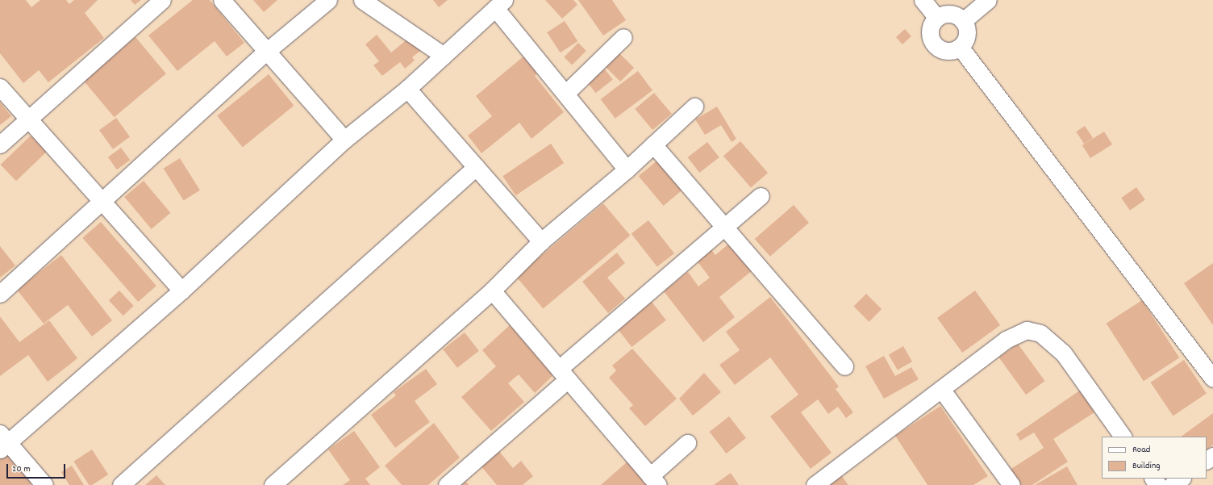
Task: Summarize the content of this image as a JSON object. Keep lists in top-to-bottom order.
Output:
{
  "legend": ["Road", "Building"],
  "scale_bar": "20 m"
}
